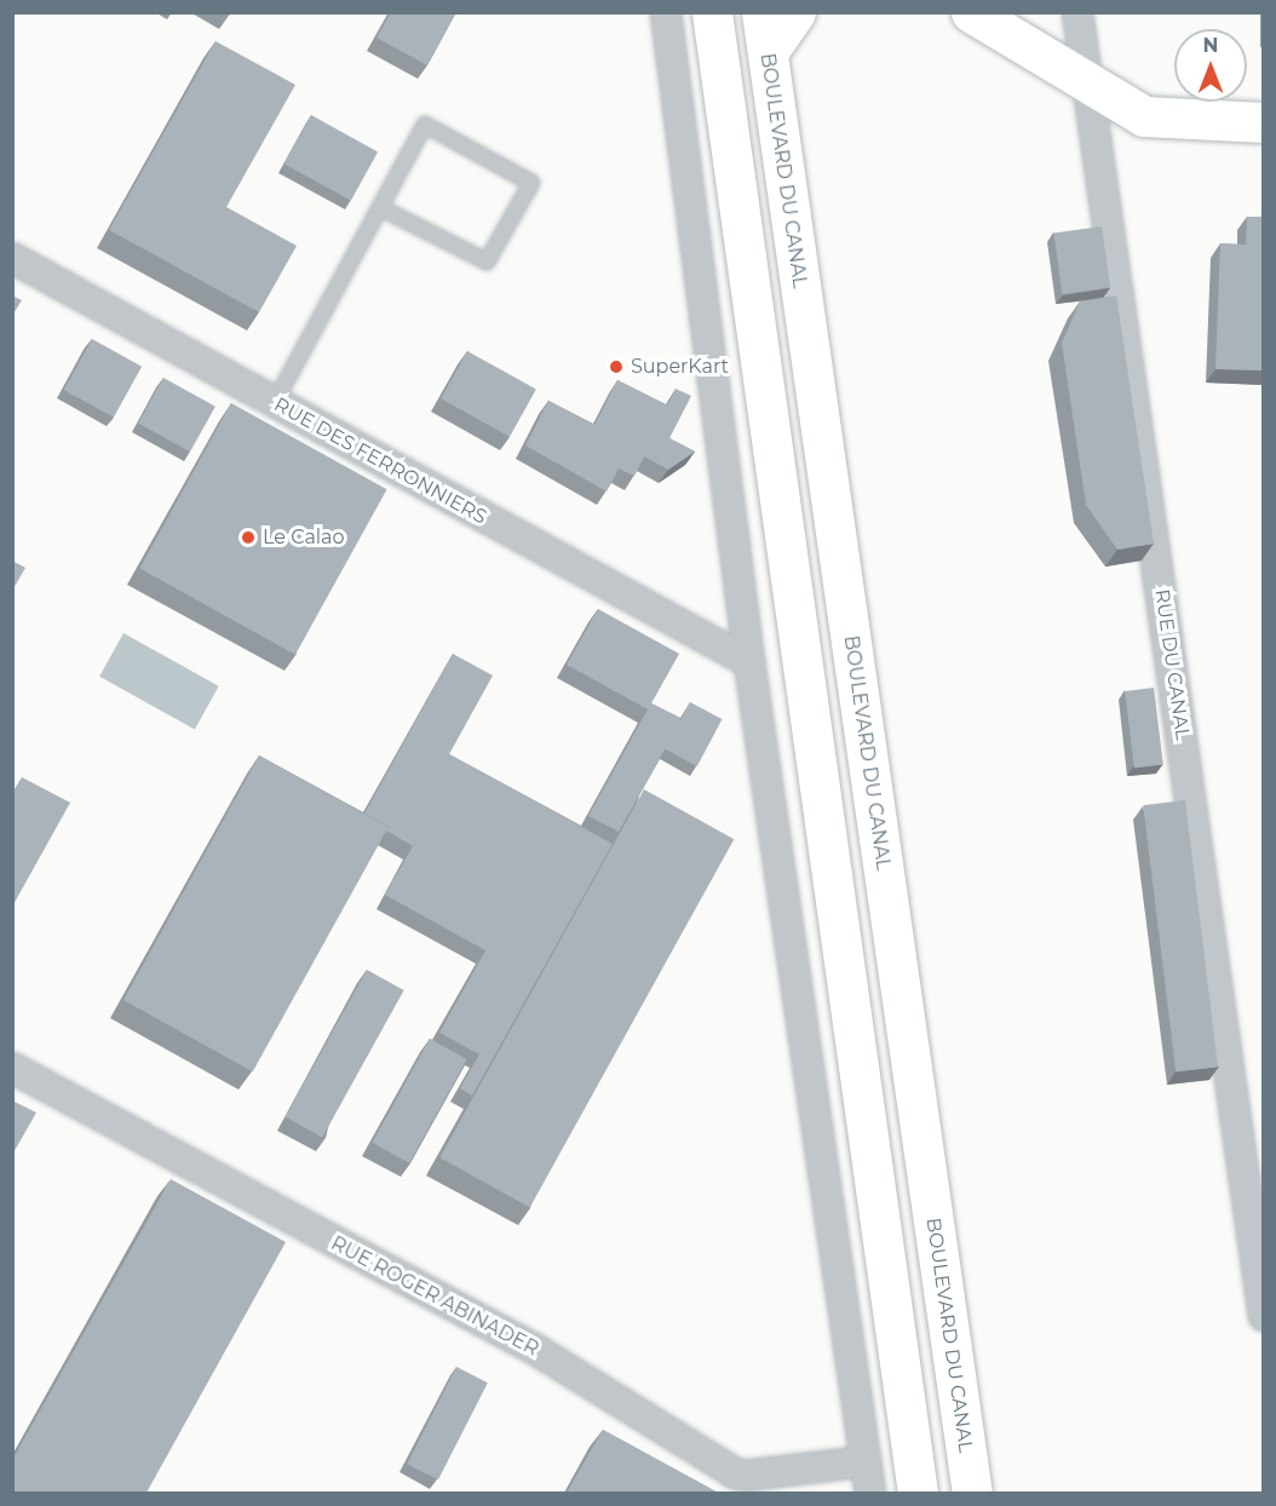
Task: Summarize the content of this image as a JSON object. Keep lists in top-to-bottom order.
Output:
{
  "streets": {
    "main road": ["BOULEVARD DU CANAL"],
    "street": ["RUE DES FERRONNIERS", "RUE DU CANAL", "RUE ROGER ABINADER"]
  },
  "places": ["SuperKart", "Le Calao"],
  "north": "top"
}
